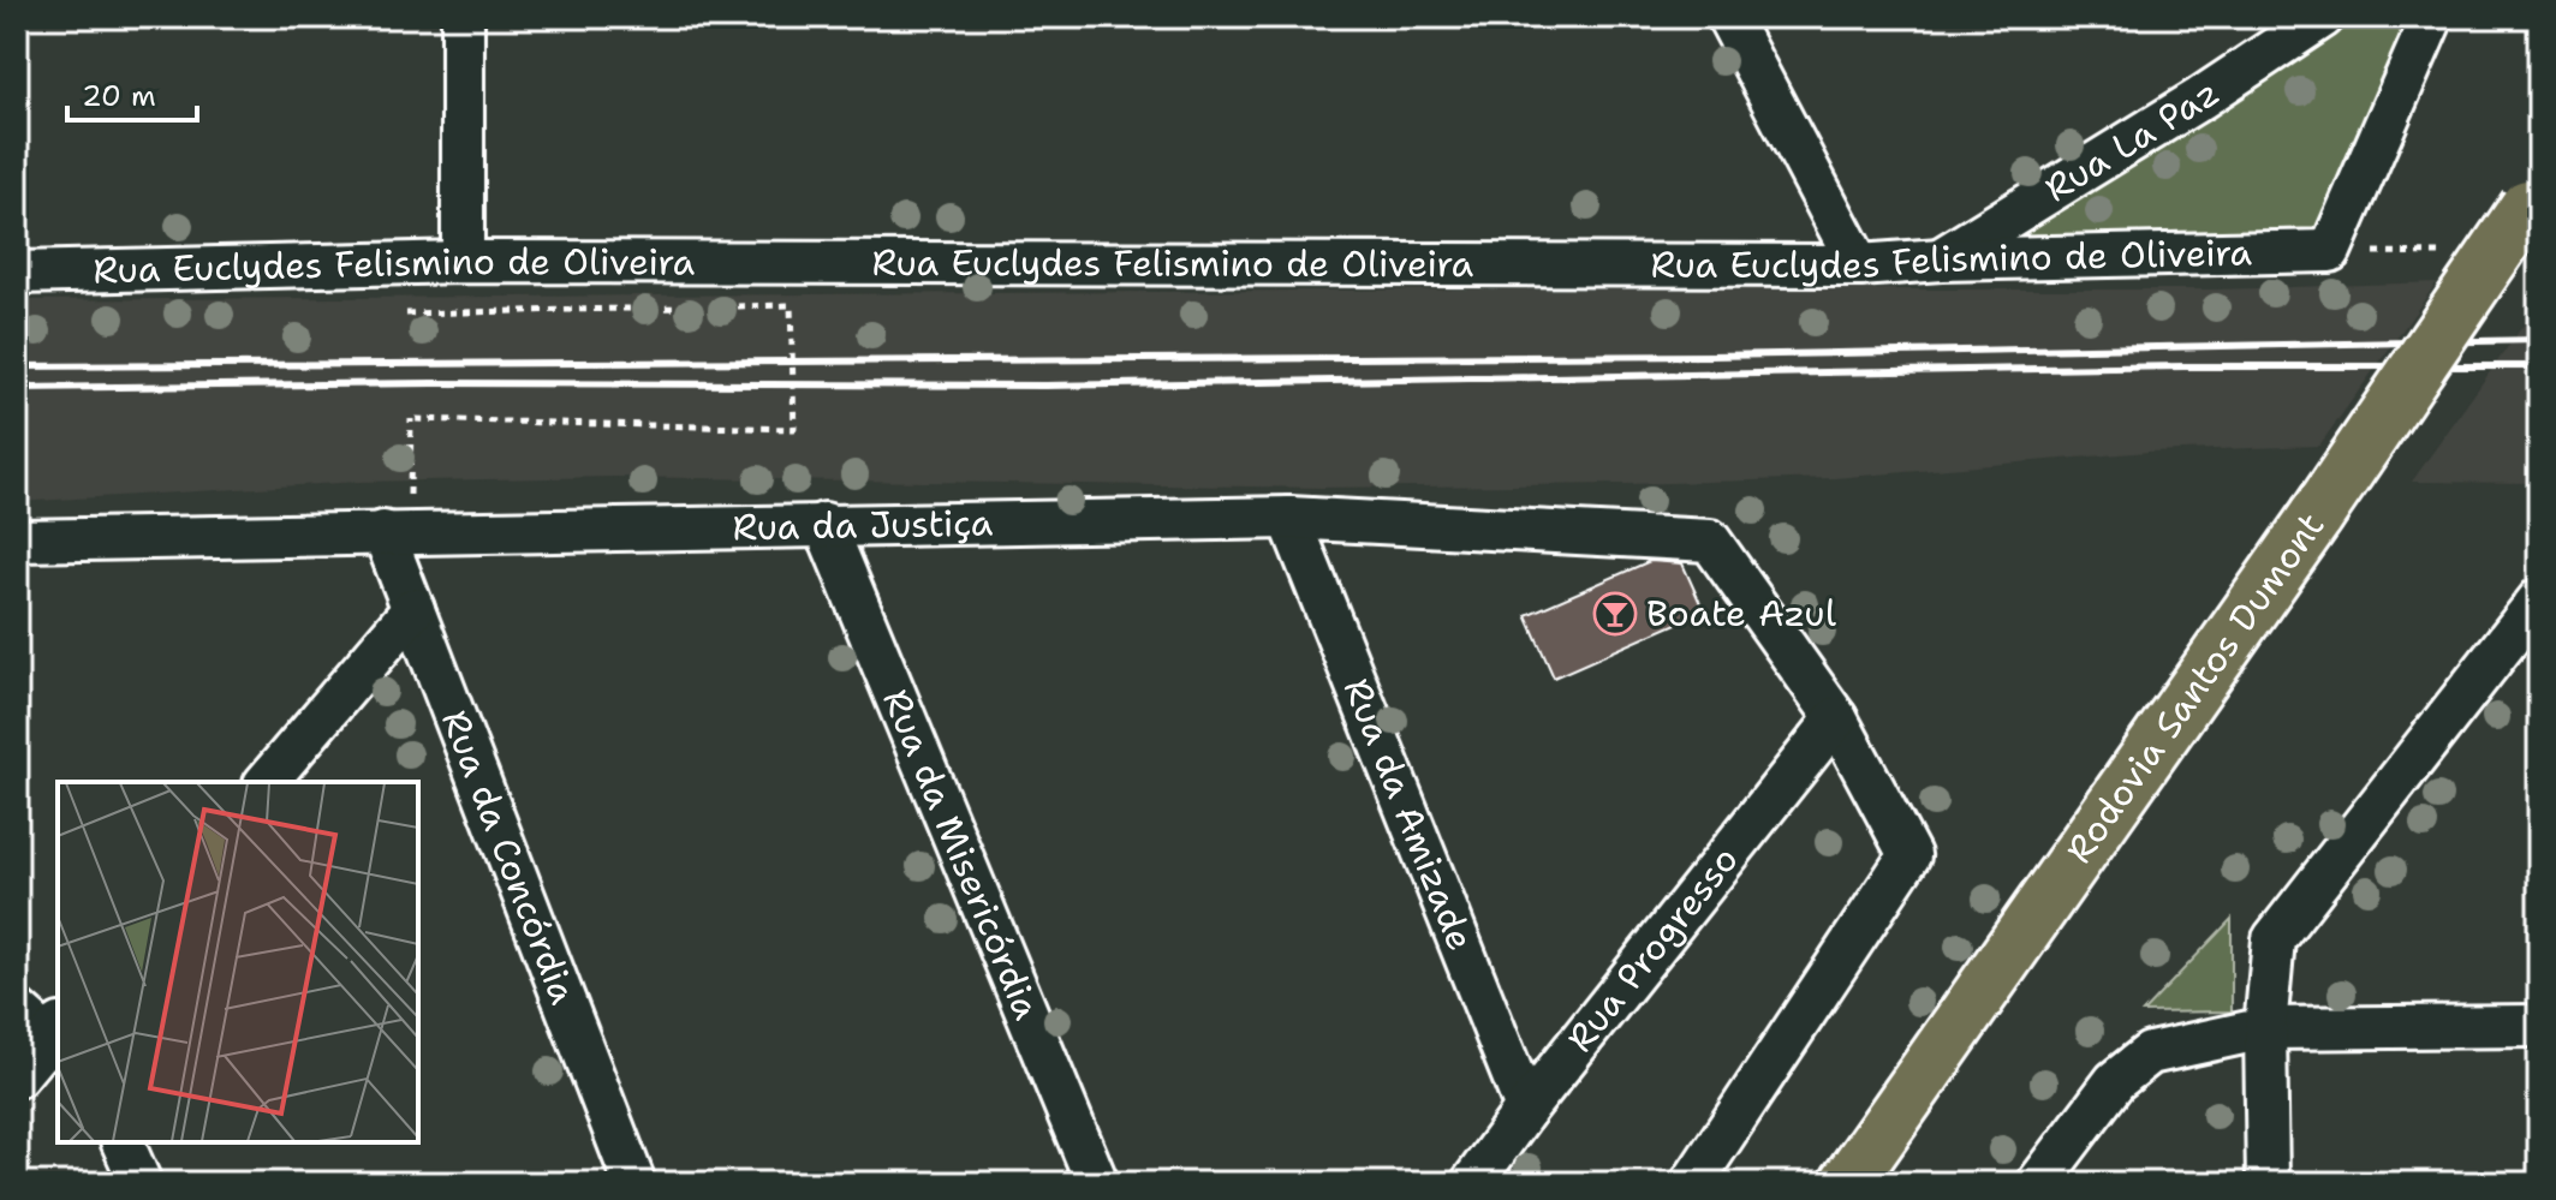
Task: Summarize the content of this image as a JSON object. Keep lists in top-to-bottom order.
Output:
{
  "streets": {
    "highway": ["Rodovia Santos Dumont"],
    "street": [
      "Rua La Paz",
      "Rua Euclydes Felismino de Oliveira",
      "Rua da Justiça",
      "Rua da Amizade",
      "Rua da Misericórdia",
      "Rua da Concórdia",
      "Rua Progresso"
    ]
  },
  "crossings": [
    ["Rua La Paz", "Rua Euclydes Felismino de Oliveira"],
    ["Rua da Justiça", "Rua da Amizade"],
    ["Rua da Justiça", "Rua da Misericórdia"],
    ["Rua da Justiça", "Rua da Concórdia"],
    ["Rua da Justiça", "Rua Progresso"],
    ["Rua da Amizade", "Rua Progresso"]
  ],
  "places": {
    "bar": ["Boate Azul"]
  },
  "scale_bar": "20 m"
}
